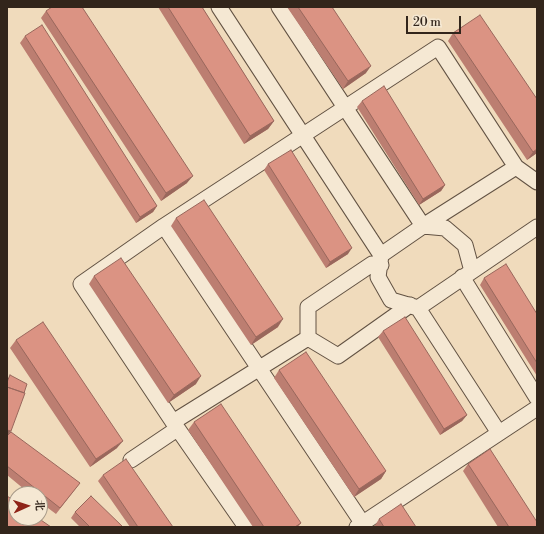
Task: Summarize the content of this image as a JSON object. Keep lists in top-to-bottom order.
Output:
{
  "scale_bar": "20 m",
  "north": "right"
}
